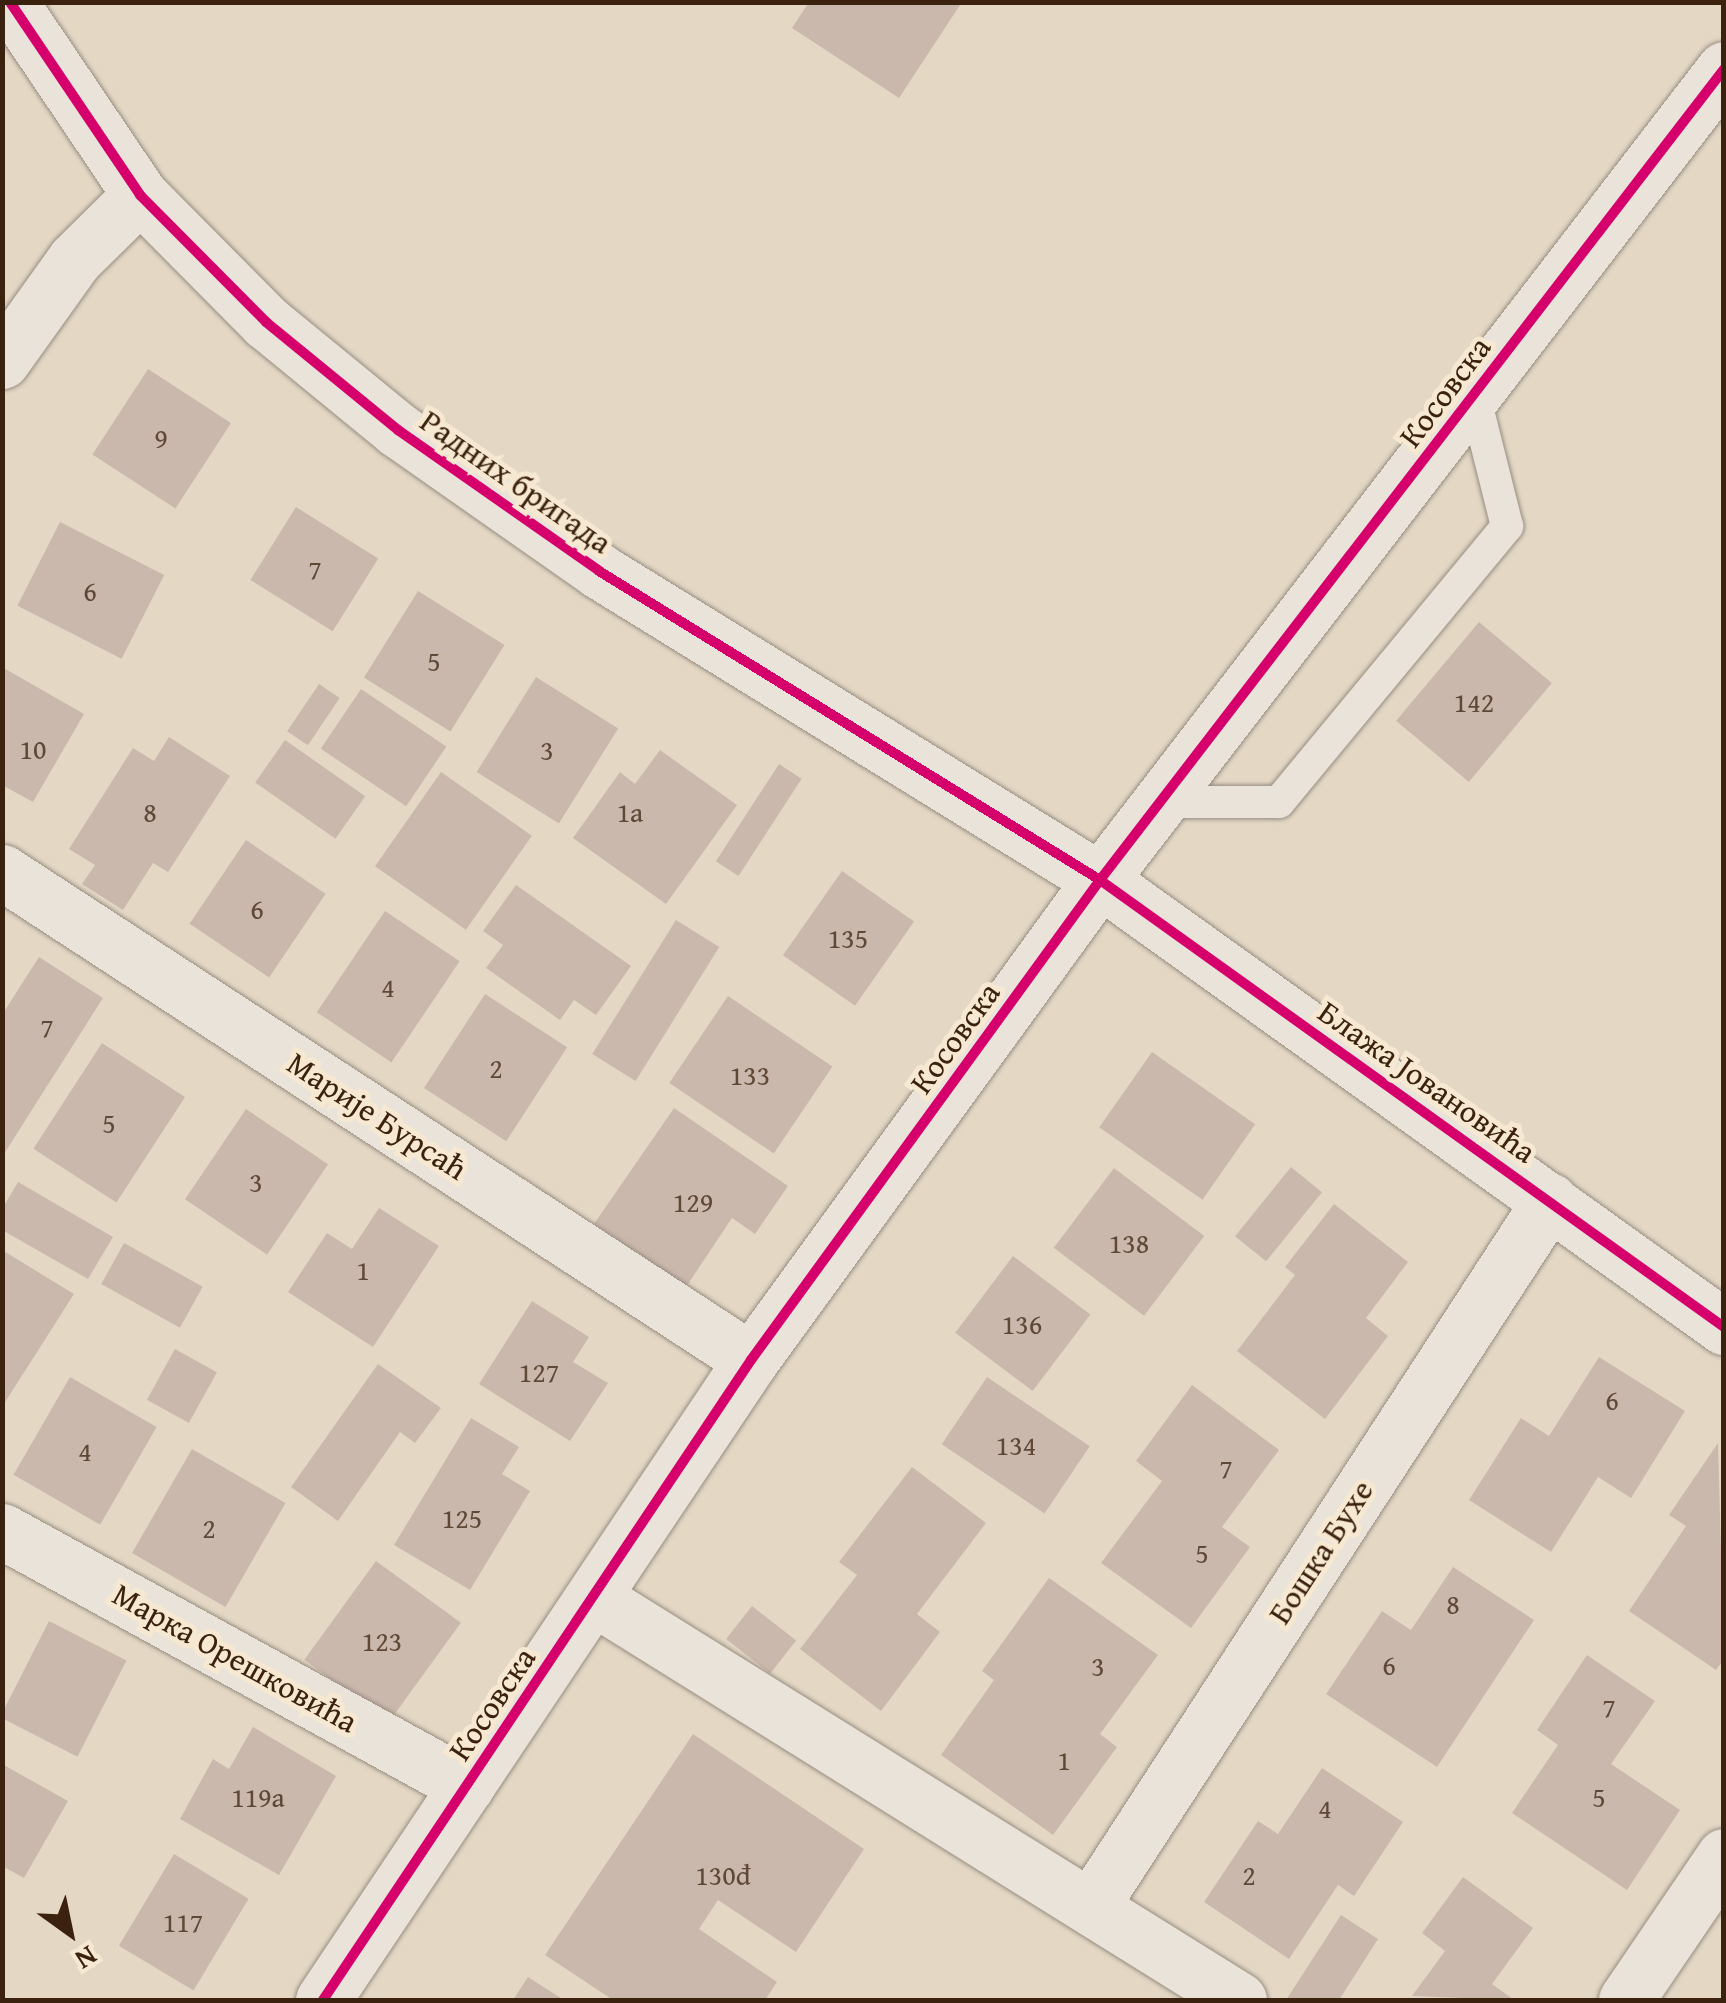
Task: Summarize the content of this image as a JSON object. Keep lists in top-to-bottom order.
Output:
{
  "streets": {
    "street": [
      "Косовска",
      "Радних бригада",
      "Блажа Јовановића",
      "Марије Бурсаћ",
      "Бошка Бухе",
      "Марка Орешковића"
    ]
  },
  "crossings": [
    ["Косовска", "Радних бригада"],
    ["Косовска", "Блажа Јовановића"],
    ["Косовска", "Марије Бурсаћ"],
    ["Косовска", "Марка Орешковића"],
    ["Радних бригада", "Блажа Јовановића"],
    ["Блажа Јовановића", "Бошка Бухе"]
  ],
  "house_numbers": [
    "9",
    "7",
    "6",
    "5",
    "142",
    "10",
    "3",
    "8",
    "1a",
    "6",
    "135",
    "4",
    "7",
    "2",
    "133",
    "5",
    "3",
    "129",
    "138",
    "1",
    "136",
    "127",
    "6",
    "134",
    "4",
    "7",
    "125",
    "2",
    "5",
    "8",
    "123",
    "6",
    "3",
    "7",
    "1",
    "119a",
    "5",
    "4",
    "130đ",
    "2",
    "117"
  ],
  "north": "bottom right"
}
